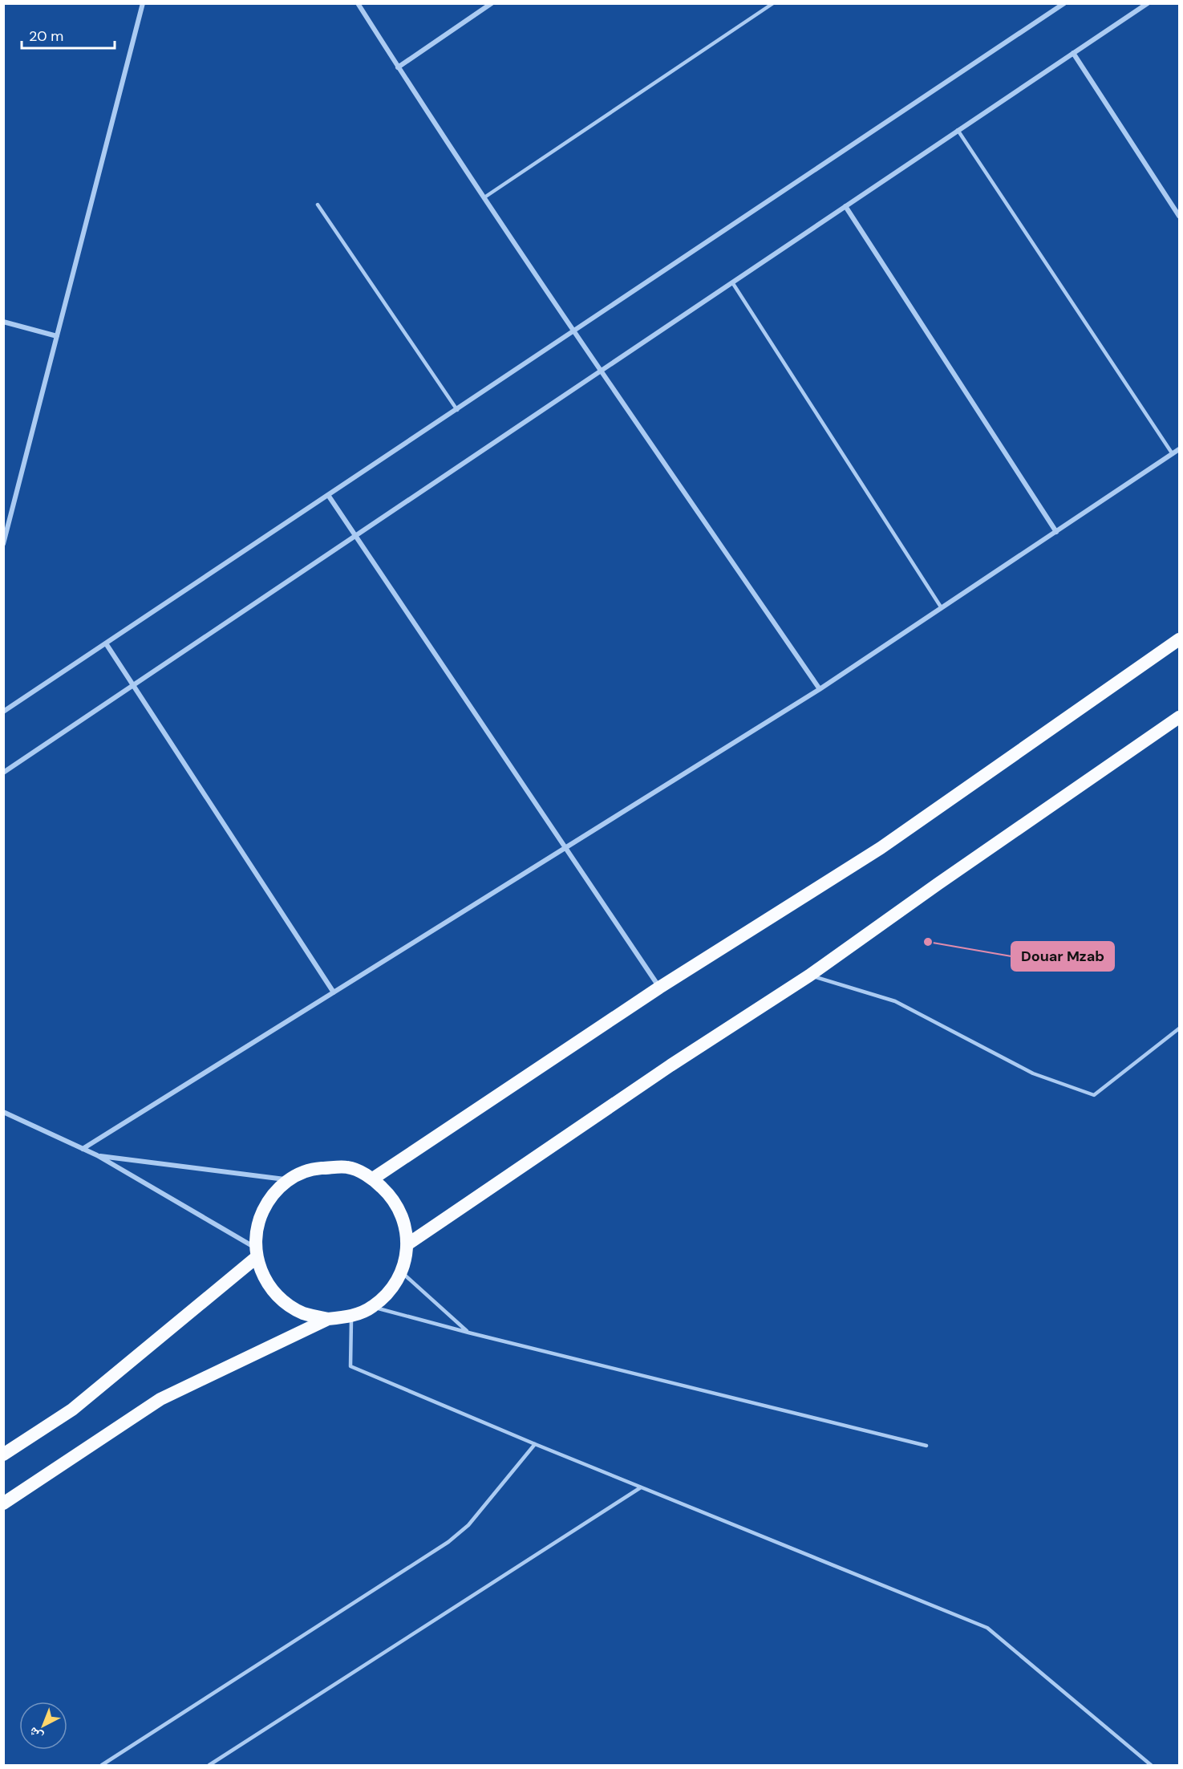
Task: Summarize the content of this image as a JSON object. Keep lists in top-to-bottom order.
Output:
{
  "places": ["Douar Mzab"],
  "scale_bar": "20 m",
  "north": "bottom left"
}
